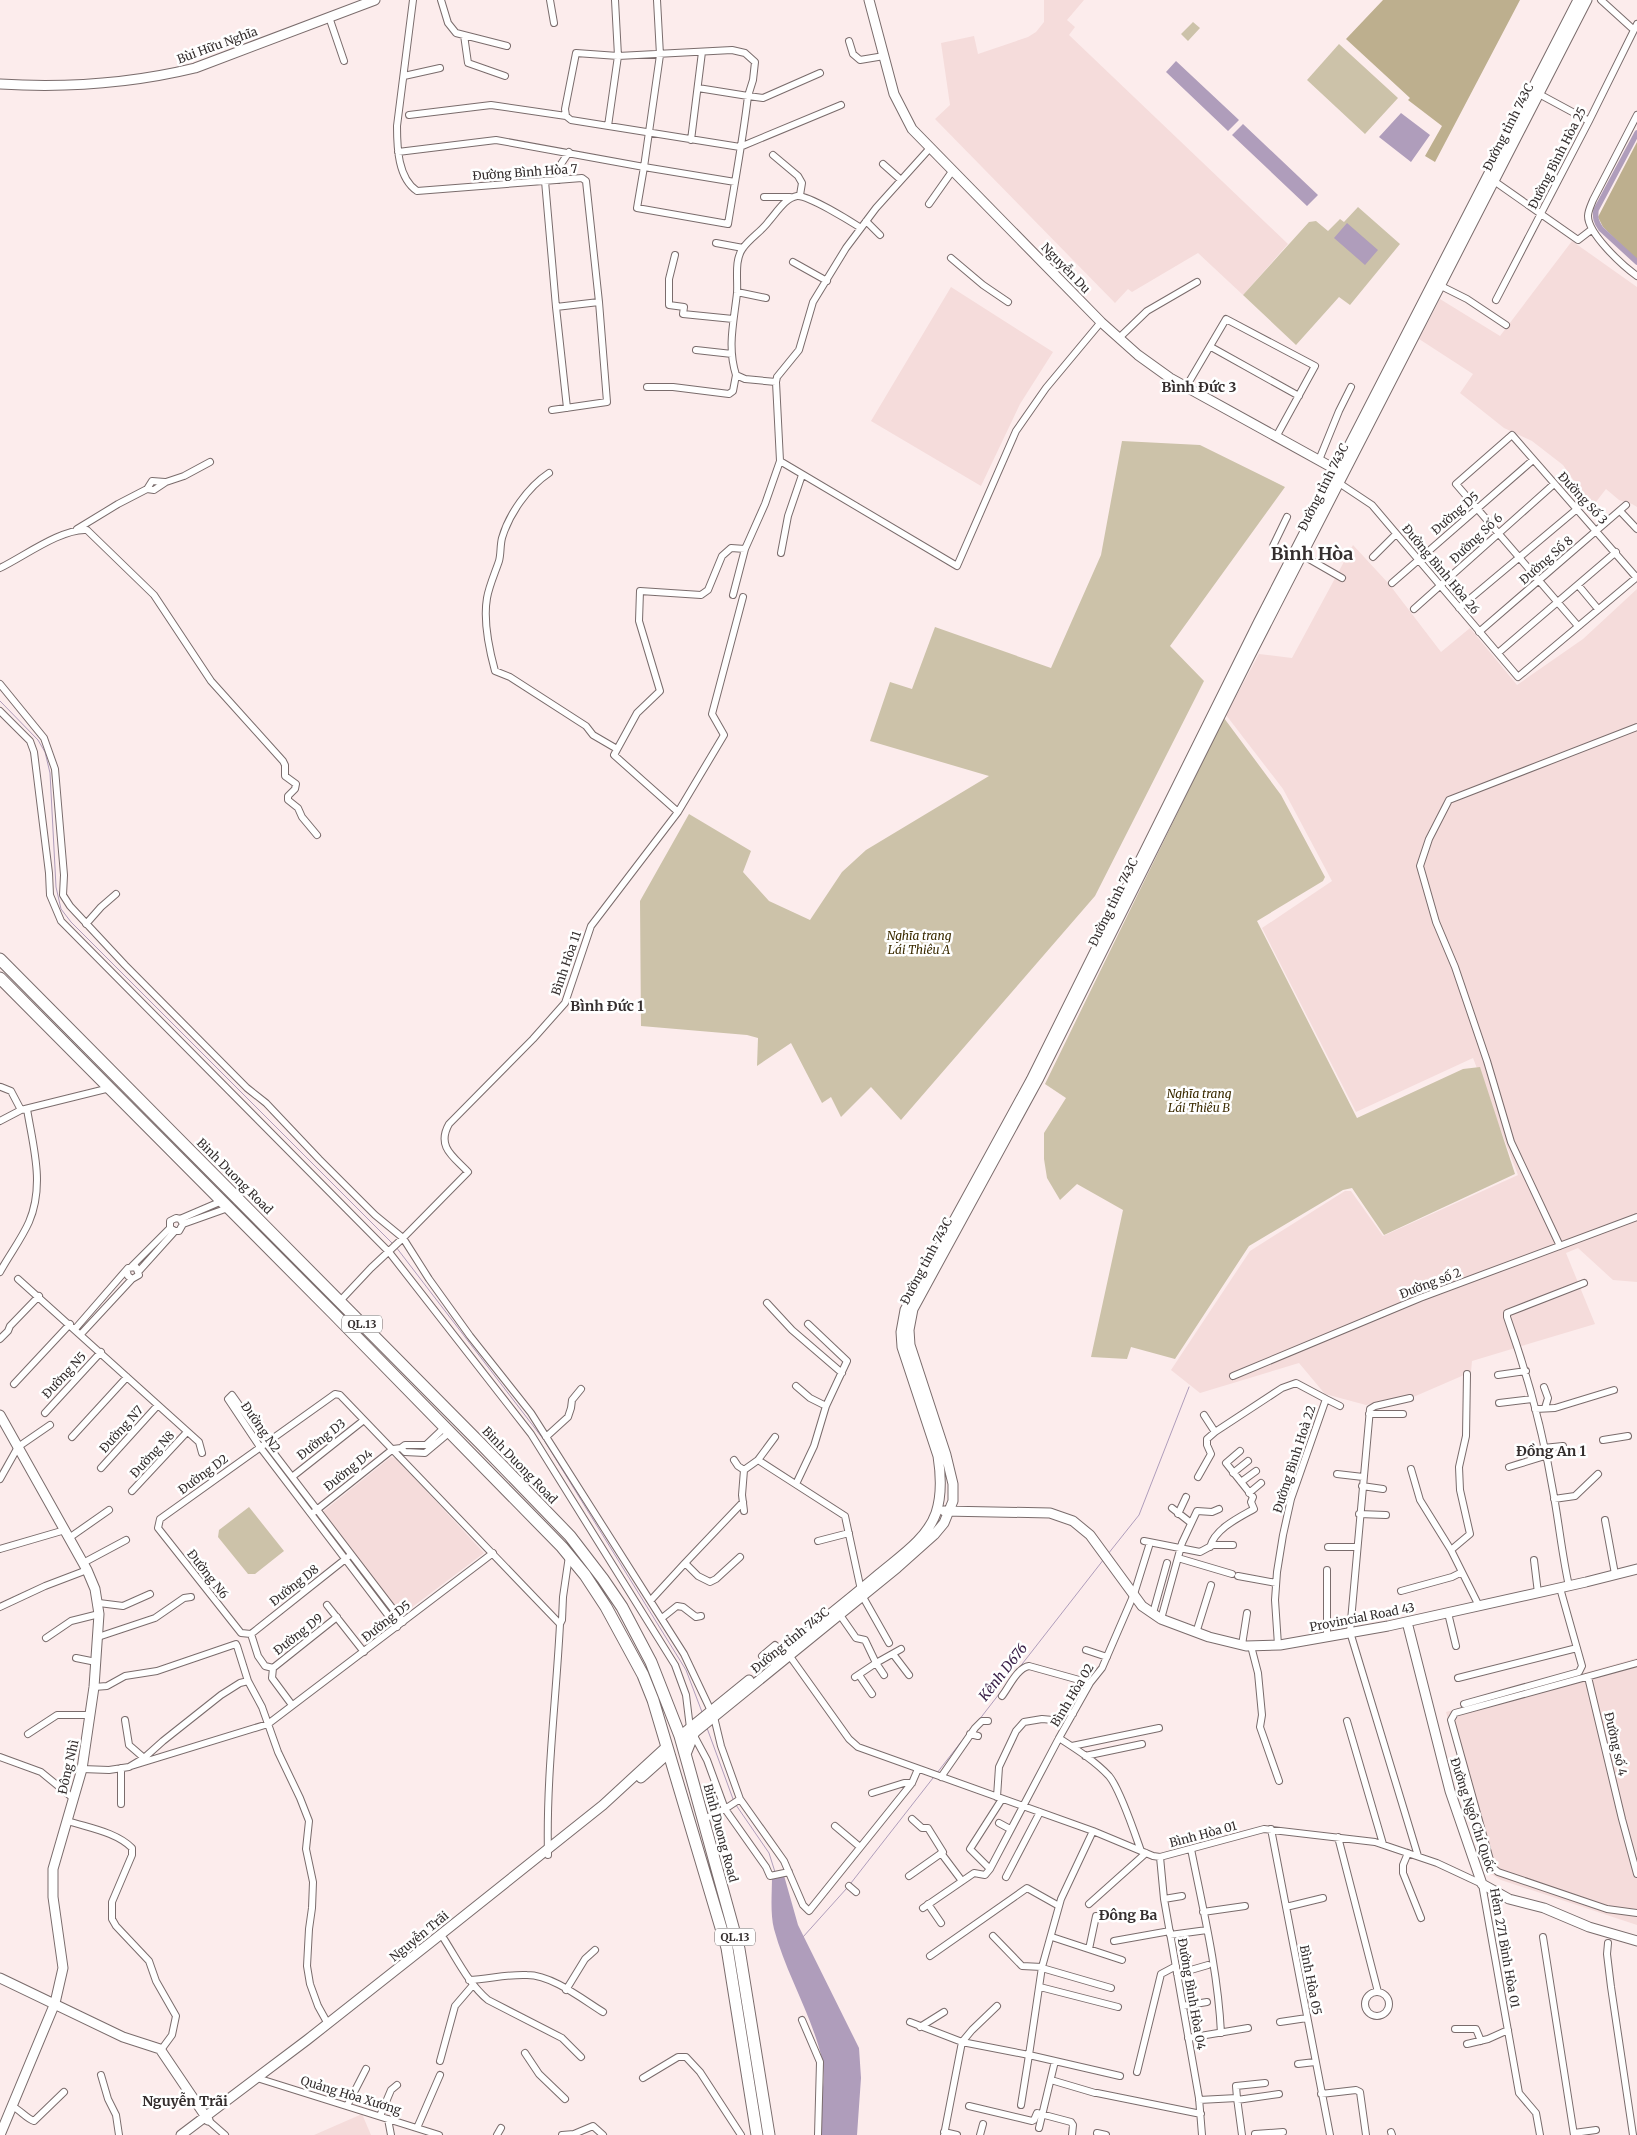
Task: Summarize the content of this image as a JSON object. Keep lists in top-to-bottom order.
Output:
{
  "streets": {
    "highway": ["Binh Duong Road", "QL.13"],
    "main road": [
      "Bùi Hữu Nghĩa",
      "Đường tỉnh 743C",
      "Nguyễn Du",
      "Provincial Road 43",
      "Đông Nhì",
      "Đường Ngô Chí Quốc",
      "Nguyễn Trãi"
    ],
    "street": [
      "Đường Bình Hòa 25",
      "Đường Bình Hòa 7",
      "Đường Số 3",
      "Đường D5",
      "Đường Số 6",
      "Đường Số 8",
      "Đường Bình Hòa 26",
      "Bình Hòa 11",
      "Đường số 2",
      "Đường N5",
      "Đường N2",
      "Đường N7",
      "Đường D3",
      "Đường N8",
      "Đường Bình Hoà 22",
      "Đường D4",
      "Đường D2",
      "Đường N6",
      "Đường D8",
      "Đường D9",
      "Bình Hòa 02",
      "Đường số 4",
      "Bình Hòa 01",
      "Hẻm 271 Bình Hòa 01",
      "Bình Hòa 05",
      "Đường Bình Hòa 04",
      "Quảng Hòa Xương"
    ]
  },
  "crossings": [
    ["Đường tỉnh 743C", "Nguyễn Du"],
    ["Đường tỉnh 743C", "Đường Bình Hòa 26"],
    ["Đường tỉnh 743C", "Binh Duong Road"],
    ["Đường tỉnh 743C", "Provincial Road 43"],
    ["Đường tỉnh 743C", "Bình Hòa 01"],
    ["Đường Số 3", "Đường D5"],
    ["Đường Số 3", "Đường Số 6"],
    ["Đường Số 3", "Đường Số 8"],
    ["Đường D5", "Đường Bình Hòa 26"],
    ["Đường D5", "Đường N2"],
    ["Đường Số 6", "Đường Bình Hòa 26"],
    ["Đường Số 8", "Đường Bình Hòa 26"],
    ["Binh Duong Road", "Nguyễn Trãi"],
    ["Đường N2", "Đường D3"],
    ["Đường N2", "Đường D4"],
    ["Đường N2", "Đường D2"],
    ["Đường N2", "Đường D8"],
    ["Đường D3", "Đường D2"],
    ["Đường Bình Hoà 22", "Provincial Road 43"],
    ["Đường D2", "Đường N6"],
    ["Đường N6", "Đường D8"],
    ["Provincial Road 43", "Bình Hòa 02"],
    ["Provincial Road 43", "Đường Ngô Chí Quốc"],
    ["Bình Hòa 02", "Bình Hòa 01"],
    ["Đường Ngô Chí Quốc", "Bình Hòa 01"],
    ["Đường Ngô Chí Quốc", "Hẻm 271 Bình Hòa 01"],
    ["Bình Hòa 01", "Hẻm 271 Bình Hòa 01"],
    ["Bình Hòa 01", "Bình Hòa 05"],
    ["Bình Hòa 01", "Đường Bình Hòa 04"],
    ["Nguyễn Trãi", "Quảng Hòa Xương"]
  ],
  "districts": [
    "Bình Đức 3",
    "Bình Hòa",
    "Bình Đức 1",
    "Đồng An 1",
    "Đông Ba",
    "Nguyễn Trãi"
  ],
  "water": ["Kênh D676"],
  "parks": ["Nghĩa trang Lái Thiêu A", "Nghĩa trang Lái Thiêu B"]
}
